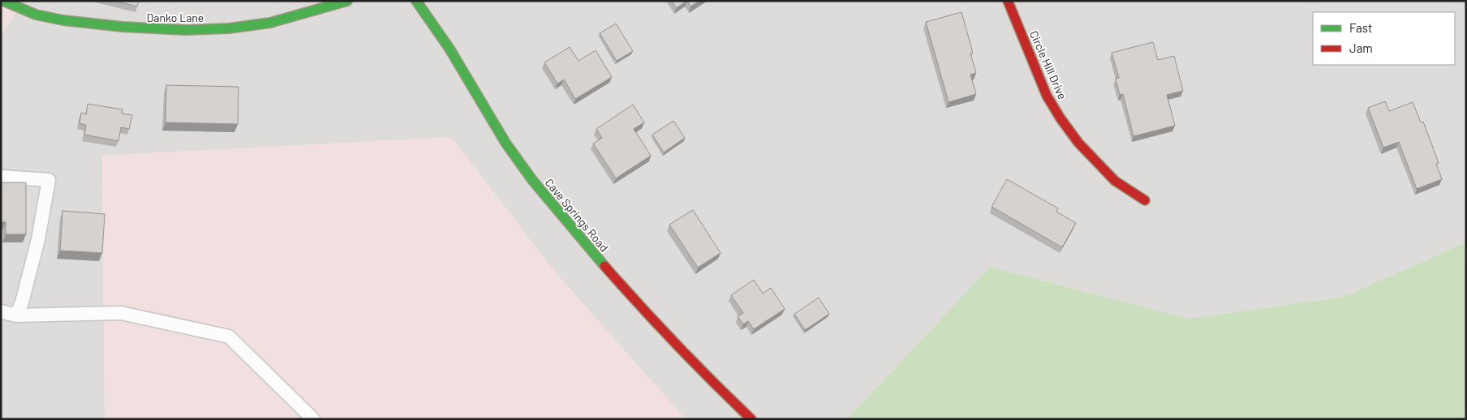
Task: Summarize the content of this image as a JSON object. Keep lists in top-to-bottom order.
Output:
{
  "streets": {
    "street": ["Danko Lane", "Circle Hill Drive", "Cave Springs Road"]
  },
  "legend": ["Fast", "Jam"]
}
